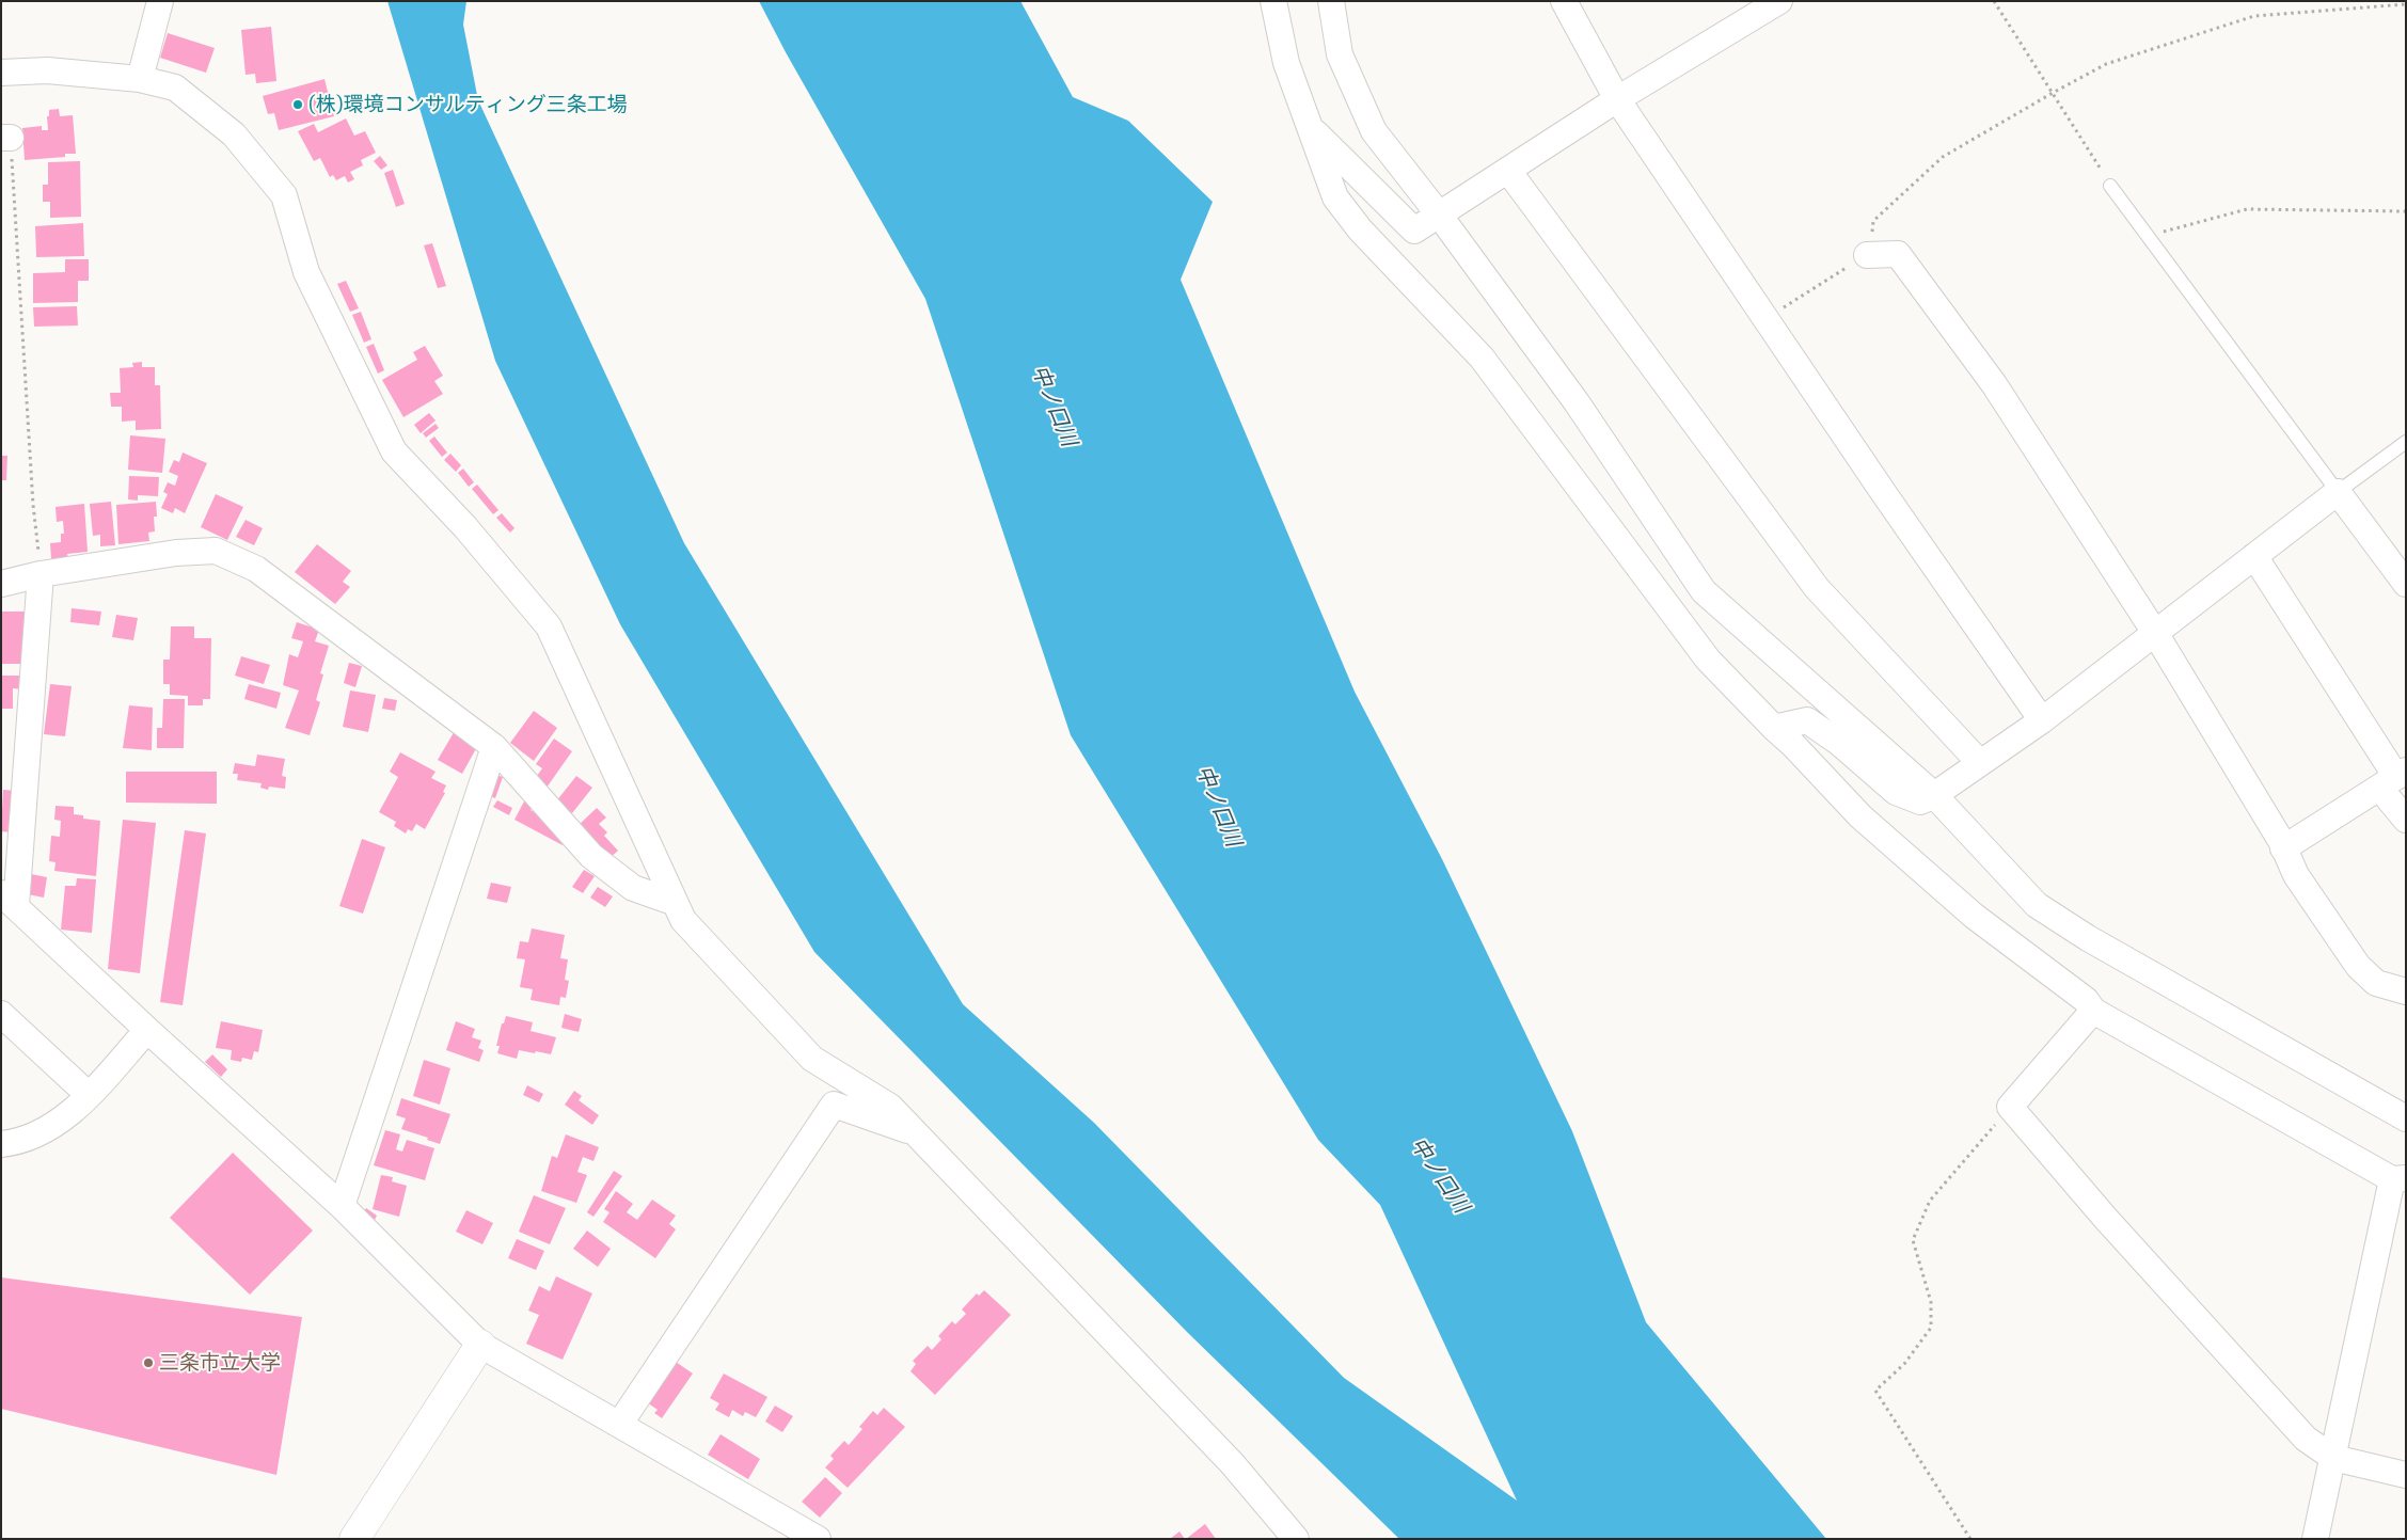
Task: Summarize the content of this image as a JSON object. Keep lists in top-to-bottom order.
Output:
{
  "water": ["中ノ口川"],
  "places": ["(株)環境コンサルティング三条工場", "三条市立大学"]
}
